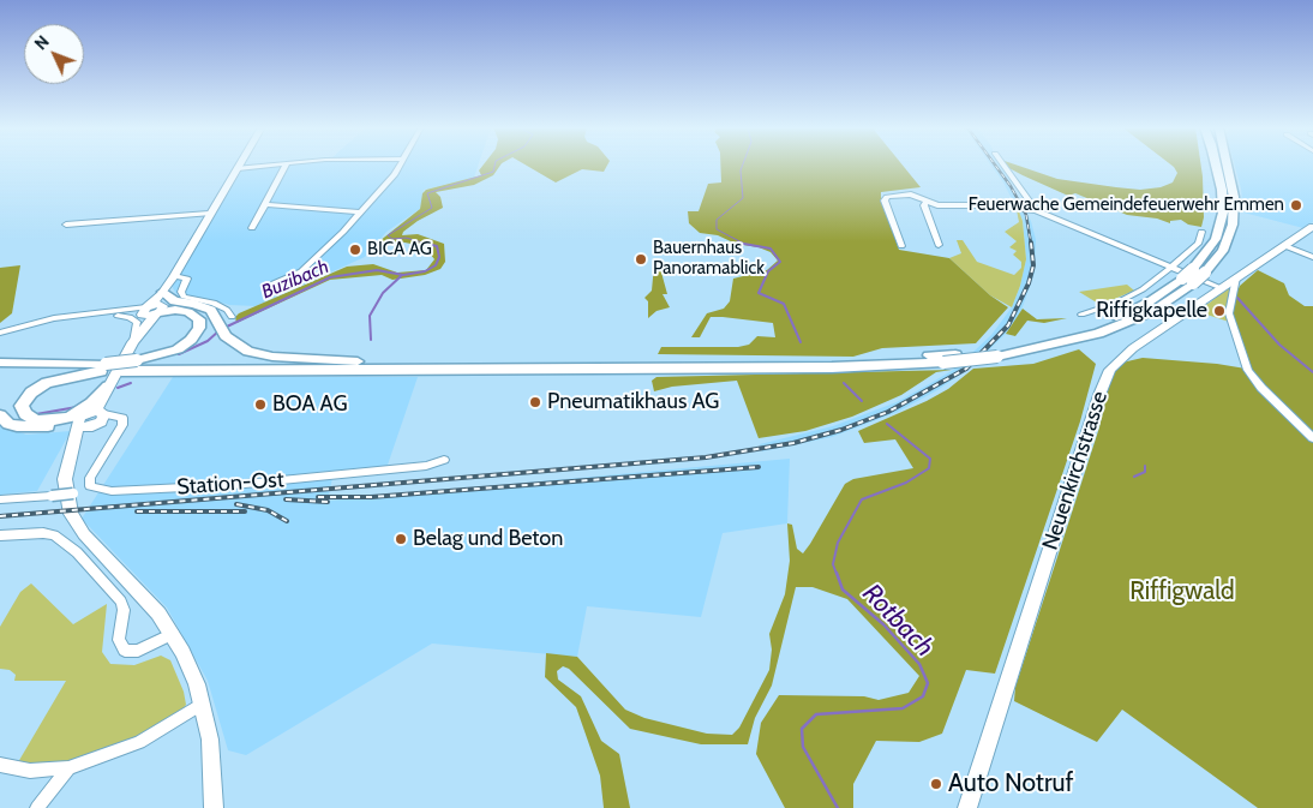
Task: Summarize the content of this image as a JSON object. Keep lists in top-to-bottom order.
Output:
{
  "streets": {
    "main road": ["Neuenkirchstrasse"],
    "street": ["Station-Ost"]
  },
  "water": ["Buzibach", "Rotbach"],
  "parks": ["Riffigwald"],
  "places": [
    "Feuerwache Gemeindefeuerwehr Emmen",
    "BICA AG",
    "Bauernhaus Panoramablick",
    "Riffigkapelle",
    "Pneumatikhaus AG",
    "BOA AG",
    "Belag und Beton",
    "Auto Notruf"
  ],
  "north": "top left"
}
